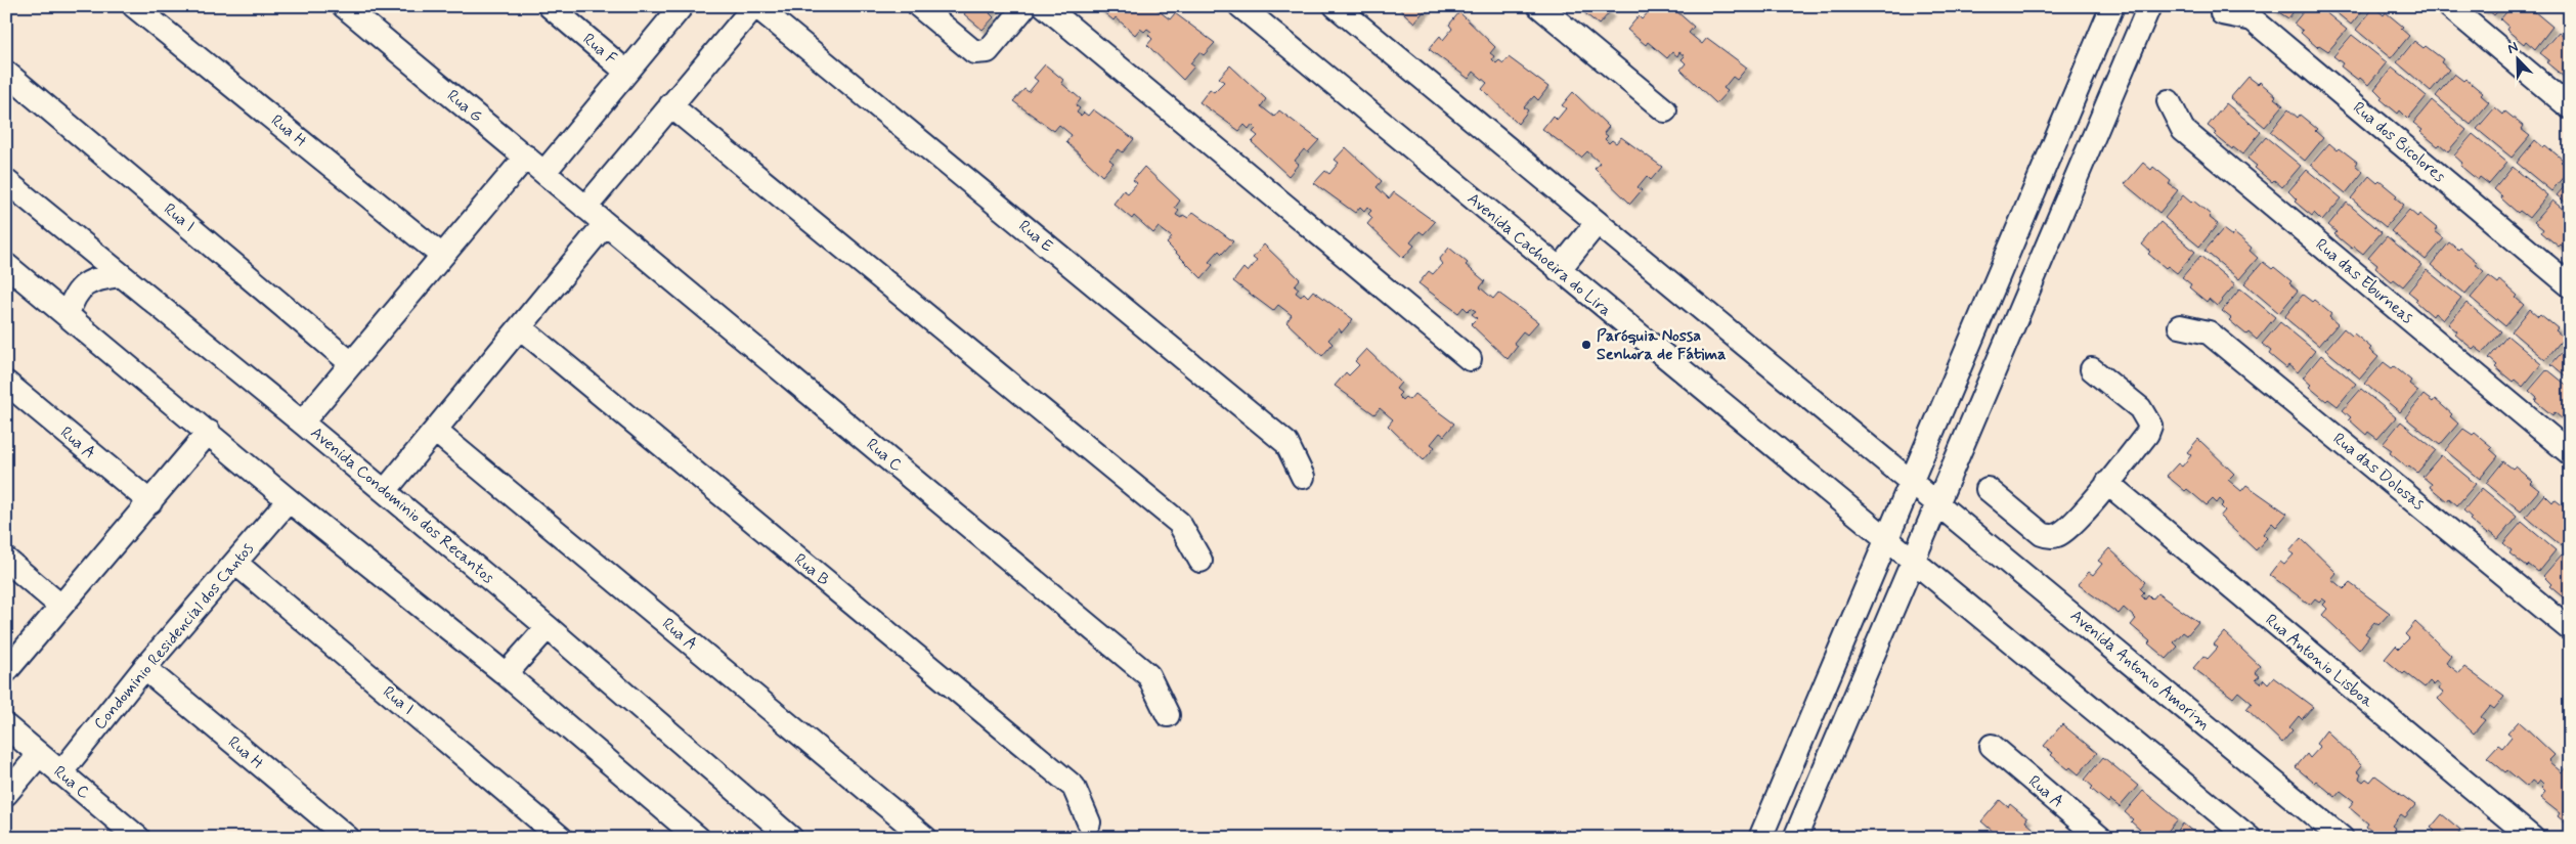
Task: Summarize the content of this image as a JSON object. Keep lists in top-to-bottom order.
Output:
{
  "streets": {
    "street": [
      "Rua F",
      "Rua G",
      "Rua H",
      "Rua dos Bicolores",
      "Rua I",
      "Rua E",
      "Avenida Cachoeira do Lira",
      "Rua das Eburneas",
      "Rua A",
      "Rua C",
      "Rua das Dolosas",
      "Avenida Condominio dos Recantos",
      "Rua B",
      "Condominio Residencial dos Cantos",
      "Rua Antonio Lisboa",
      "Avenida Antonio Amorim"
    ]
  },
  "crossings": [
    ["Rua G", "Rua C"],
    ["Rua H", "Condominio Residencial dos Cantos"],
    ["Rua I", "Condominio Residencial dos Cantos"],
    ["Rua C", "Condominio Residencial dos Cantos"]
  ],
  "places": ["Paróquia Nossa Senhora de Fátima"],
  "north": "top left"
}
